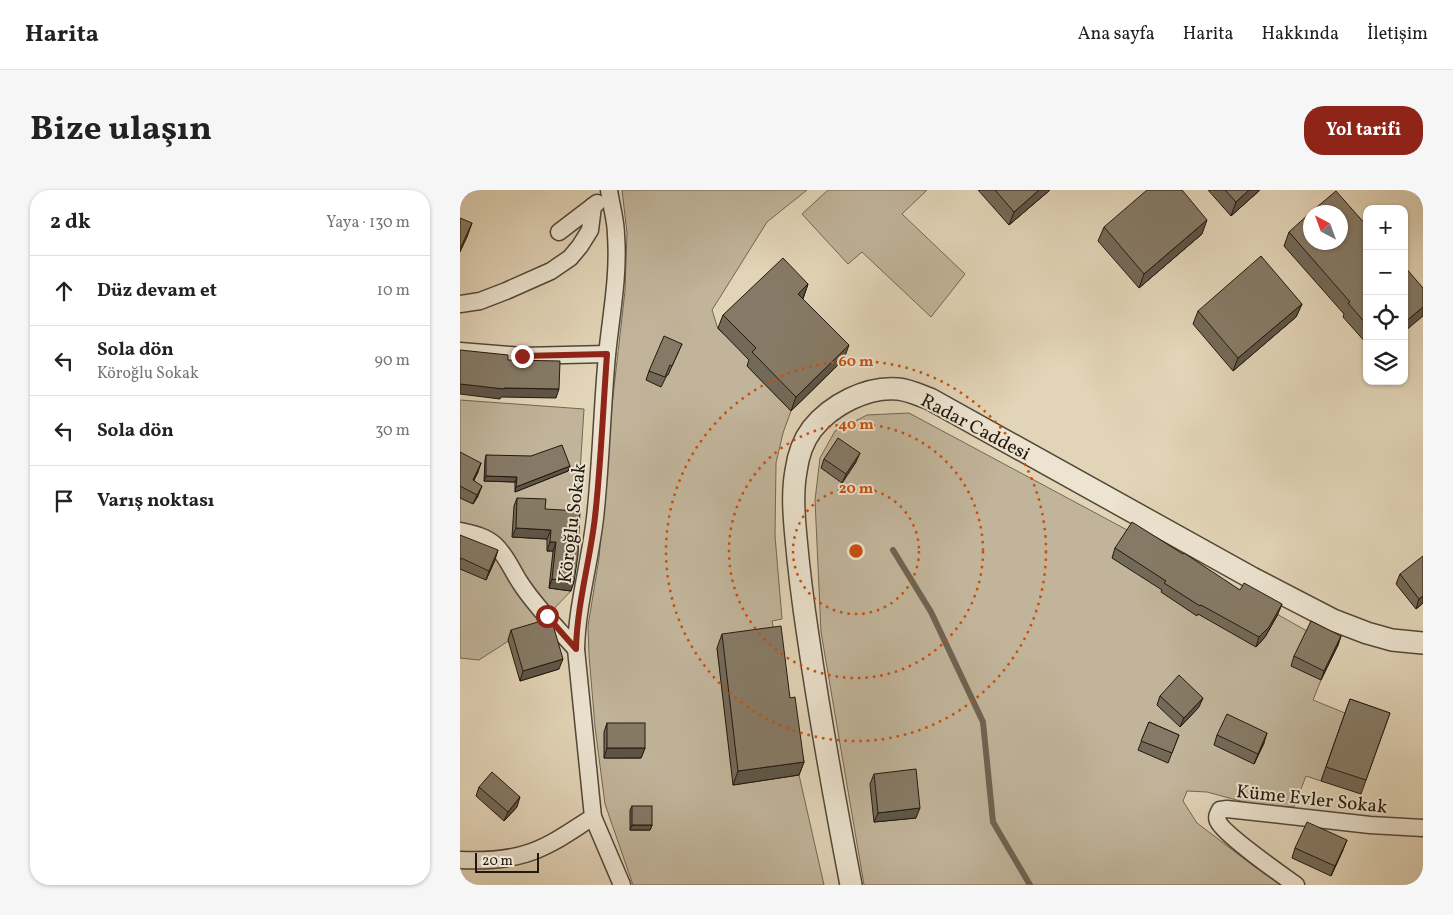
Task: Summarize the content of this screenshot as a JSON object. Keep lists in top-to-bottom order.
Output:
{
  "streets": {
    "street": ["Radar Caddesi", "Köroğlu Sokak", "Küme Evler Sokak"]
  },
  "scale_bar": "20 m",
  "north": "top left",
  "page": {
    "header": "Harita",
    "nav": [
      "Ana sayfa",
      "Harita",
      "Hakkında",
      "İletişim"
    ],
    "title": "Bize ulaşın",
    "buttons": "Yol tarifi",
    "heading": ["2 dk", "Yaya · 130 m"],
    "map_buttons": ["+", "−"],
    "list": [
      ["Düz devam et", "10 m"],
      ["Sola dön", "Köroğlu Sokak", "90 m"],
      ["Sola dön", "30 m"],
      "Varış noktası"
    ],
    "scale": "20 m"
  },
  "rings": ["60 m", "40 m", "20 m"]
}
